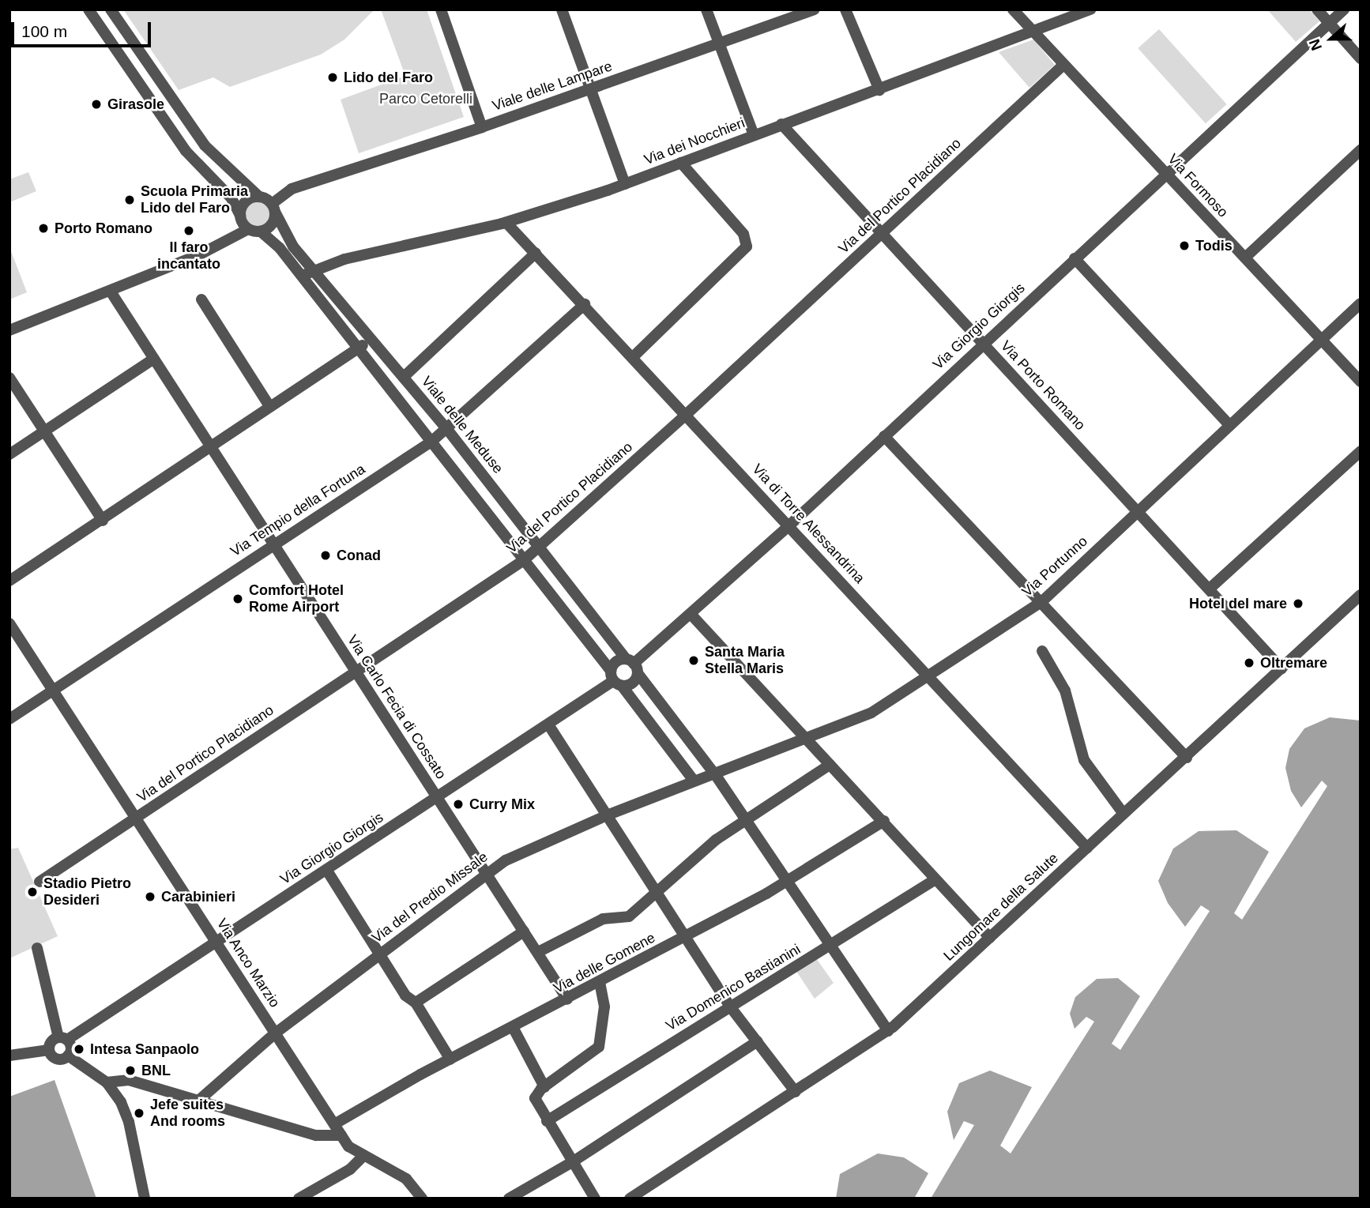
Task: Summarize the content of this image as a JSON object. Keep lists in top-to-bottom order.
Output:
{
  "streets": {
    "street": [
      "Viale delle Lampare",
      "Via dei Nocchieri",
      "Via Formoso",
      "Via del Portico Placidiano",
      "Via Giorgio Giorgis",
      "Via Porto Romano",
      "Viale delle Meduse",
      "Via Tempio della Fortuna",
      "Via di Torre Alessandrina",
      "Via Portunno",
      "Via Carlo Fecia di Cossato",
      "Via del Predio Missale",
      "Lungomare della Salute",
      "Via Anco Marzio",
      "Via delle Gomene",
      "Via Domenico Bastianini"
    ]
  },
  "crossings": [
    ["Viale delle Lampare", "Viale delle Meduse"],
    ["Via dei Nocchieri", "Via Formoso"],
    ["Via dei Nocchieri", "Via Porto Romano"],
    ["Via dei Nocchieri", "Viale delle Meduse"],
    ["Via dei Nocchieri", "Via di Torre Alessandrina"],
    ["Via Formoso", "Via del Portico Placidiano"],
    ["Via Formoso", "Via Giorgio Giorgis"],
    ["Via Formoso", "Via Portunno"],
    ["Via del Portico Placidiano", "Via Porto Romano"],
    ["Via del Portico Placidiano", "Viale delle Meduse"],
    ["Via del Portico Placidiano", "Via di Torre Alessandrina"],
    ["Via del Portico Placidiano", "Via Carlo Fecia di Cossato"],
    ["Via del Portico Placidiano", "Via Anco Marzio"],
    ["Via Giorgio Giorgis", "Via Porto Romano"],
    ["Via Giorgio Giorgis", "Viale delle Meduse"],
    ["Via Giorgio Giorgis", "Via di Torre Alessandrina"],
    ["Via Giorgio Giorgis", "Via Carlo Fecia di Cossato"],
    ["Via Giorgio Giorgis", "Via Anco Marzio"],
    ["Via Porto Romano", "Via Portunno"],
    ["Via Porto Romano", "Lungomare della Salute"],
    ["Viale delle Meduse", "Via Tempio della Fortuna"],
    ["Viale delle Meduse", "Via Portunno"],
    ["Viale delle Meduse", "Via del Predio Missale"],
    ["Viale delle Meduse", "Lungomare della Salute"],
    ["Viale delle Meduse", "Via delle Gomene"],
    ["Viale delle Meduse", "Via Domenico Bastianini"],
    ["Via Tempio della Fortuna", "Via di Torre Alessandrina"],
    ["Via Tempio della Fortuna", "Via Carlo Fecia di Cossato"],
    ["Via Tempio della Fortuna", "Via Anco Marzio"],
    ["Via di Torre Alessandrina", "Via Portunno"],
    ["Via di Torre Alessandrina", "Lungomare della Salute"],
    ["Via Portunno", "Via del Predio Missale"],
    ["Via Carlo Fecia di Cossato", "Via del Predio Missale"],
    ["Via Carlo Fecia di Cossato", "Via delle Gomene"],
    ["Via del Predio Missale", "Via Anco Marzio"],
    ["Via Anco Marzio", "Via delle Gomene"]
  ],
  "parks": ["Parco Cetorelli"],
  "places": [
    "Lido del Faro",
    "Girasole",
    "Scuola Primaria Lido del Faro",
    "Porto Romano",
    "Il faro incantato",
    "Todis",
    "Conad",
    "Comfort Hotel Rome Airport",
    "Hotel del mare",
    "Santa Maria Stella Maris",
    "Oltremare",
    "Curry Mix",
    "Stadio Pietro Desideri",
    "Carabinieri",
    "Intesa Sanpaolo",
    "BNL",
    "Jefe suites And rooms"
  ],
  "scale_bar": "100 m",
  "north": "left"
}
